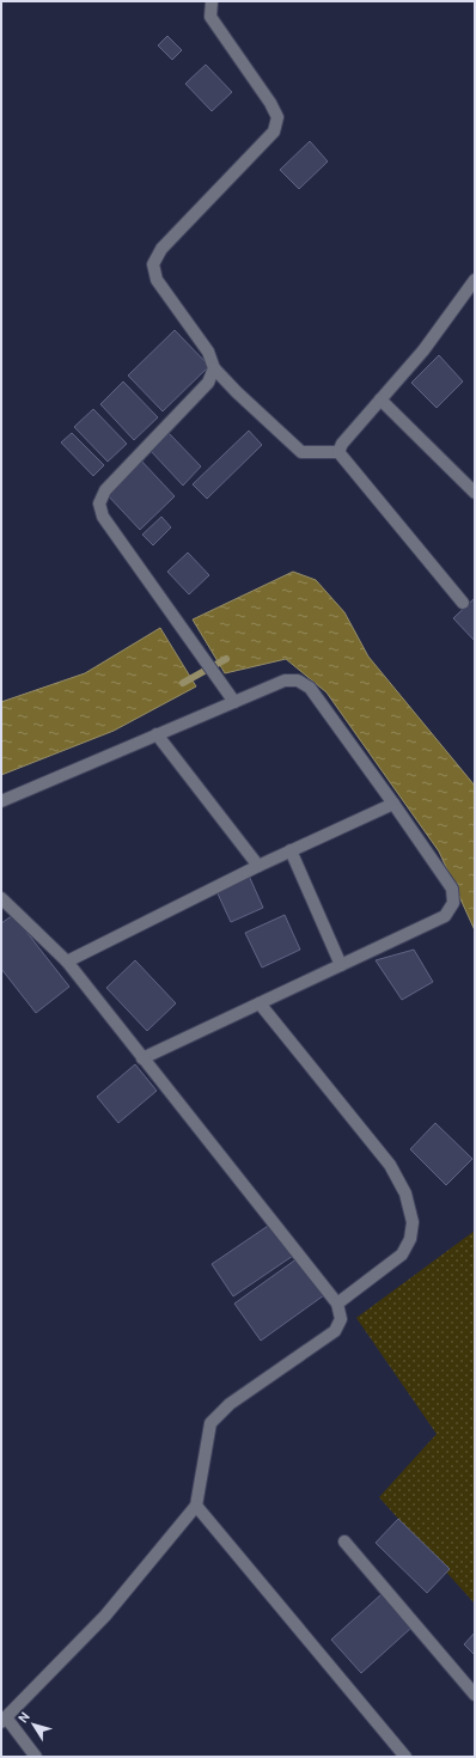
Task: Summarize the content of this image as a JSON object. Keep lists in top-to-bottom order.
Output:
{
  "north": "top left"
}
